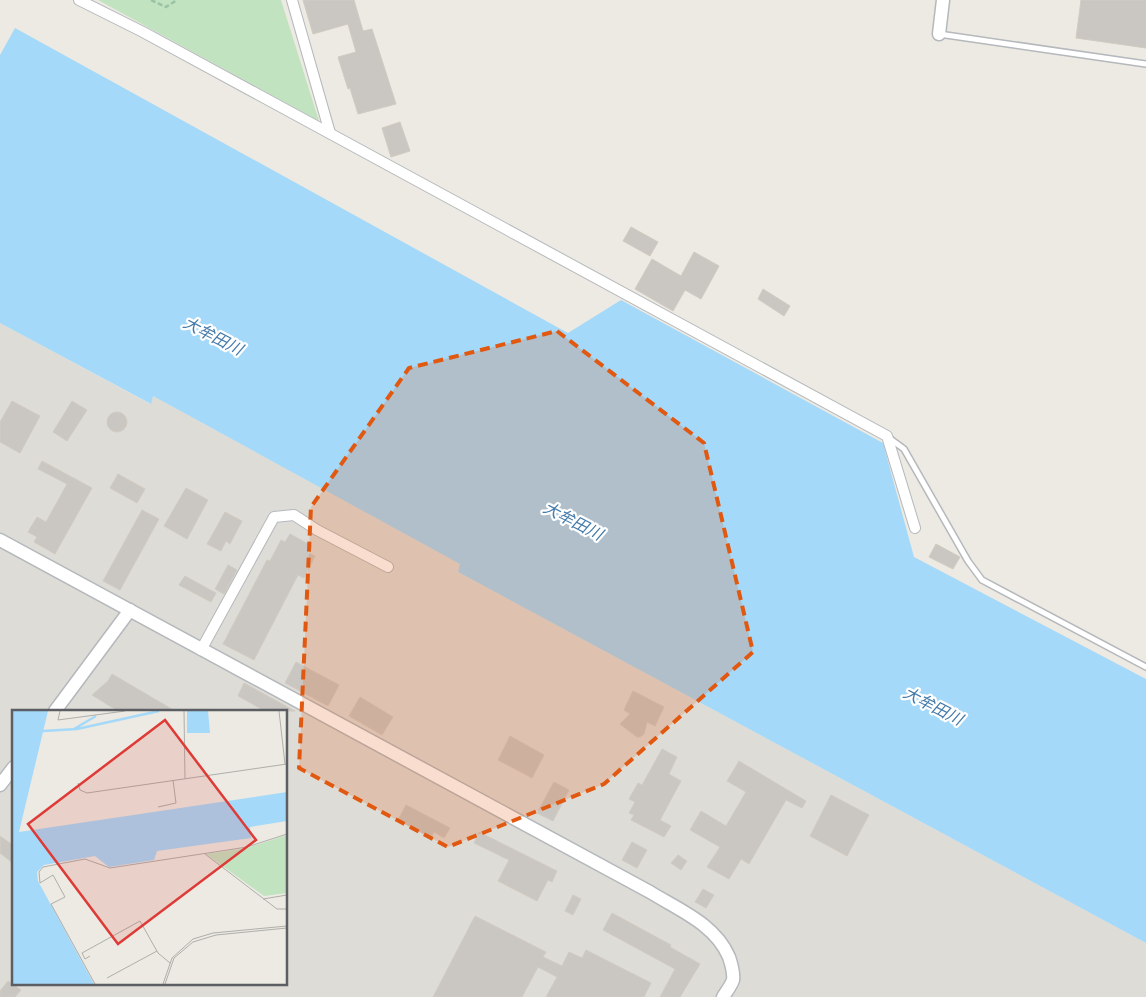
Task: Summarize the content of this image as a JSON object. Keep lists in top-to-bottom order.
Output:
{
  "water": ["大牟田川"]
}
